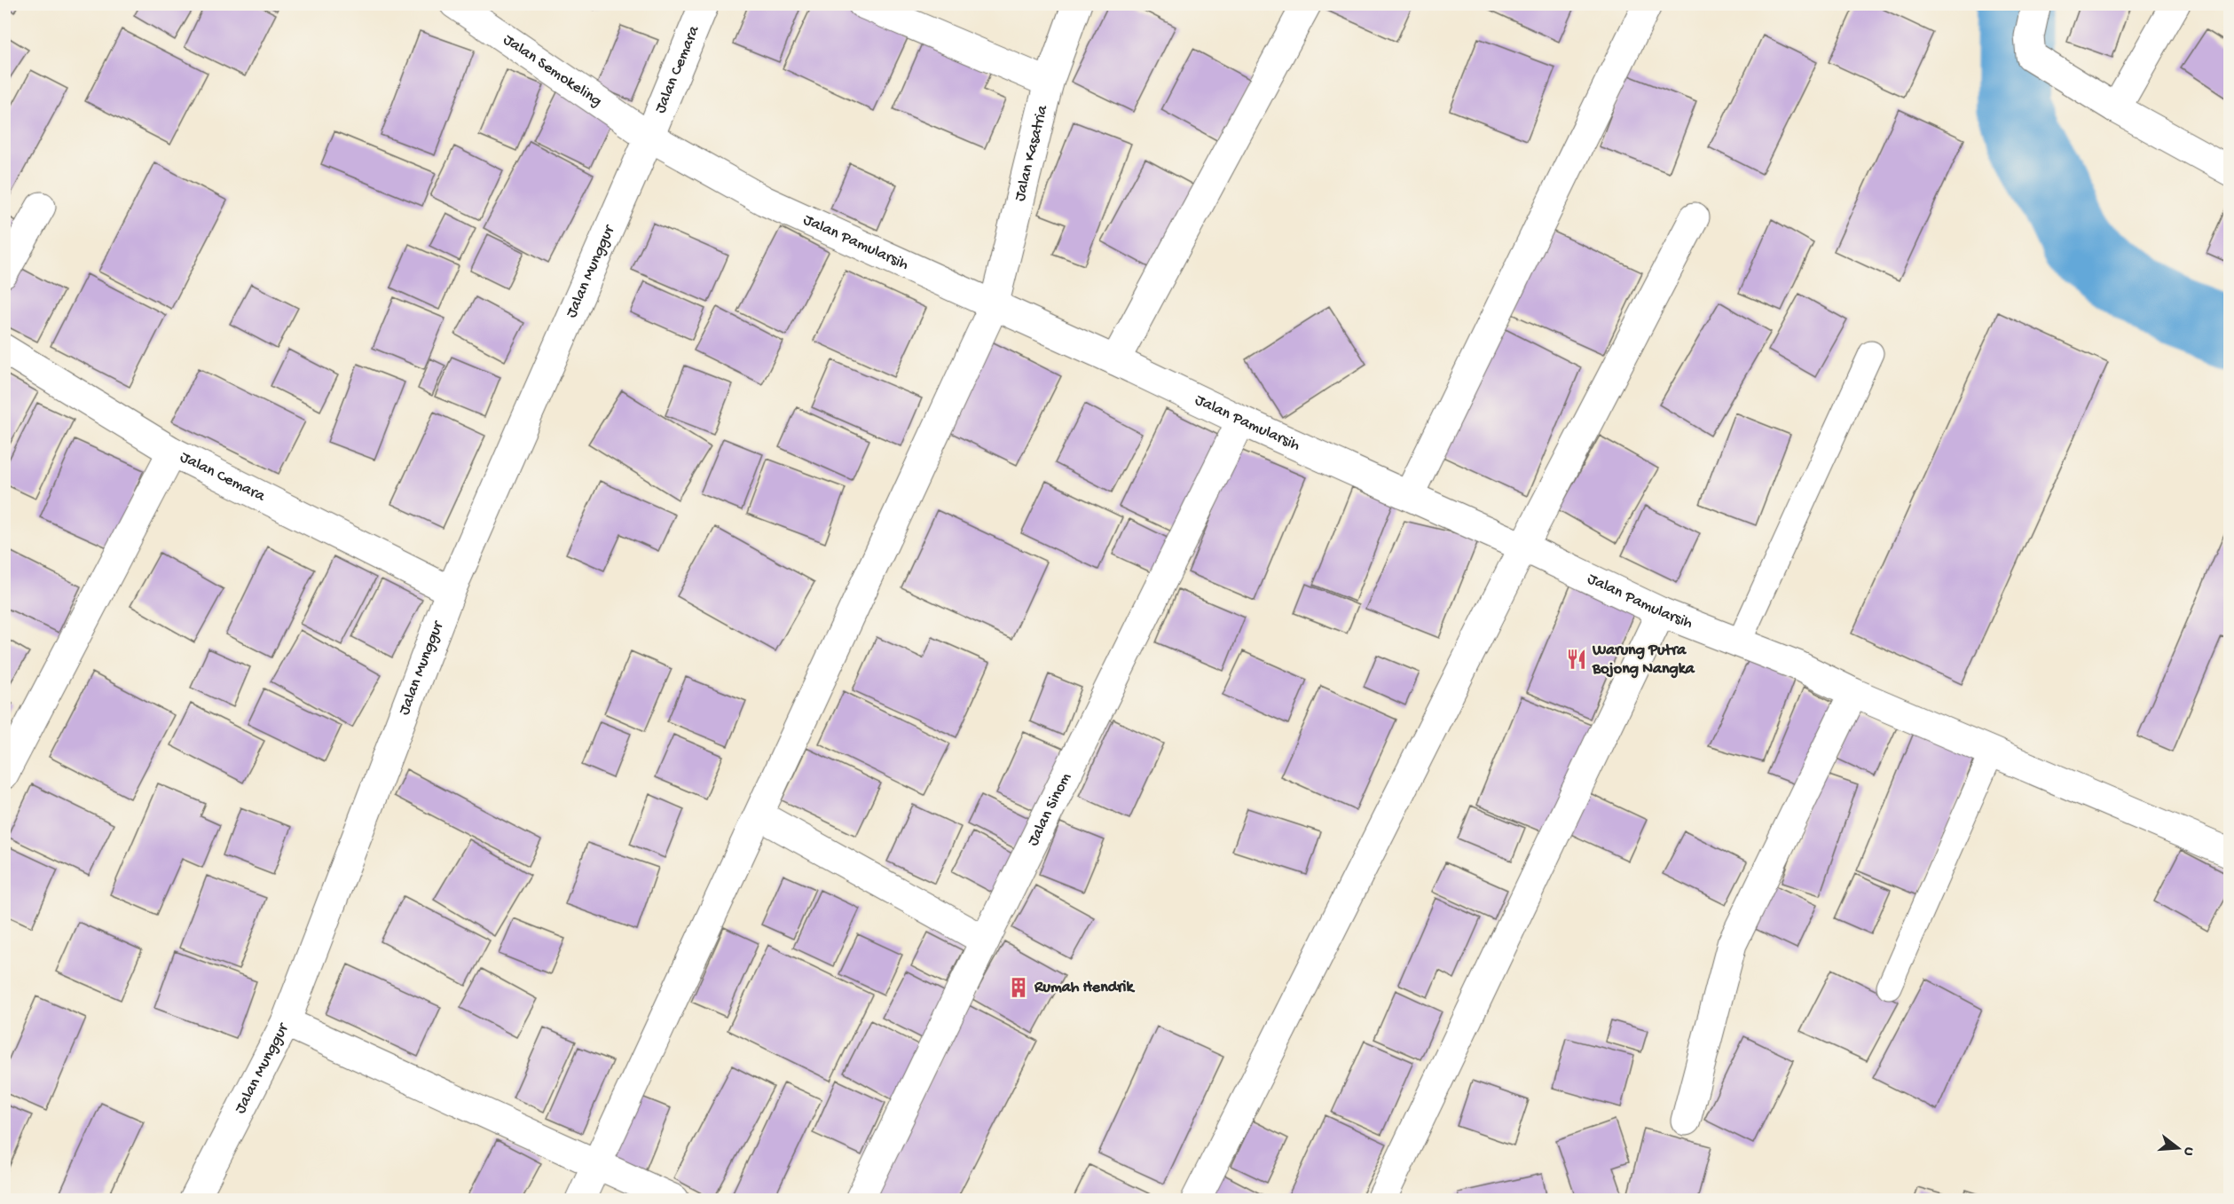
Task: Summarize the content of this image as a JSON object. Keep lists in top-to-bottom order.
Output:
{
  "streets": {
    "street": [
      "Jalan Semokeling",
      "Jalan Cemara",
      "Jalan Kasatria",
      "Jalan Pamularsih",
      "Jalan Munggur",
      "Jalan Sinom"
    ]
  },
  "crossings": [
    ["Jalan Semokeling", "Jalan Cemara"],
    ["Jalan Semokeling", "Jalan Pamularsih"],
    ["Jalan Semokeling", "Jalan Munggur"],
    ["Jalan Cemara", "Jalan Pamularsih"],
    ["Jalan Cemara", "Jalan Munggur"],
    ["Jalan Kasatria", "Jalan Pamularsih"],
    ["Jalan Pamularsih", "Jalan Munggur"],
    ["Jalan Pamularsih", "Jalan Sinom"]
  ],
  "places": {
    "restaurant": ["Warung Putra Bojong Nangka"],
    "building": ["Rumah Hendrik"]
  },
  "north": "right"
}
